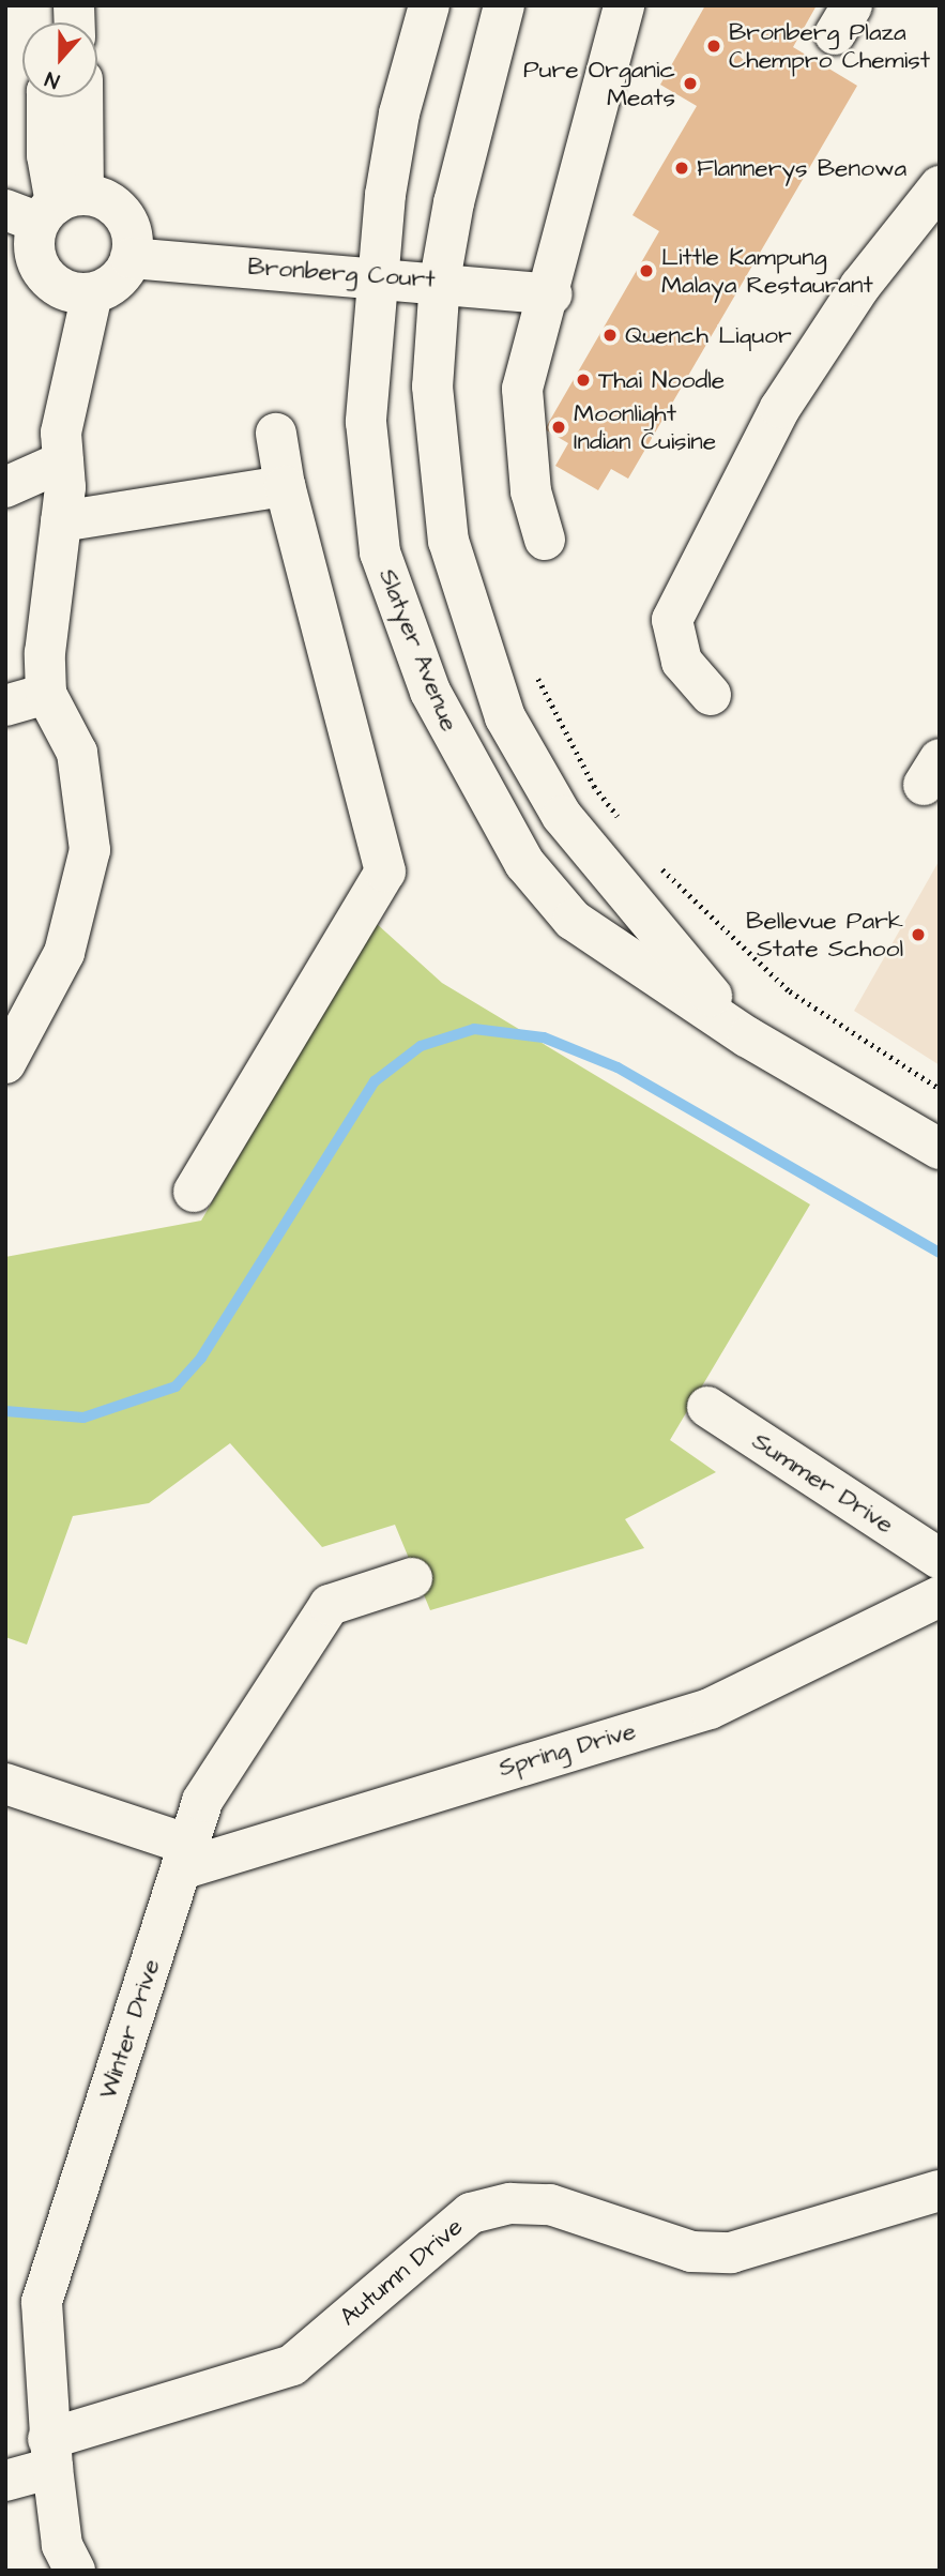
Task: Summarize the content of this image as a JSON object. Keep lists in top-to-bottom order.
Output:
{
  "streets": {
    "street": [
      "Bronberg Court",
      "Slatyer Avenue",
      "Summer Drive",
      "Spring Drive",
      "Winter Drive",
      "Autumn Drive"
    ]
  },
  "crossings": [
    ["Bronberg Court", "Slatyer Avenue"],
    ["Spring Drive", "Winter Drive"],
    ["Winter Drive", "Autumn Drive"]
  ],
  "places": [
    "Bronberg Plaza Chempro Chemist",
    "Pure Organic Meats",
    "Flannerys Benowa",
    "Little Kampung Malaya Restaurant",
    "Quench Liquor",
    "Thai Noodle",
    "Moonlight Indian Cuisine",
    "Bellevue Park State School"
  ],
  "north": "bottom"
}
